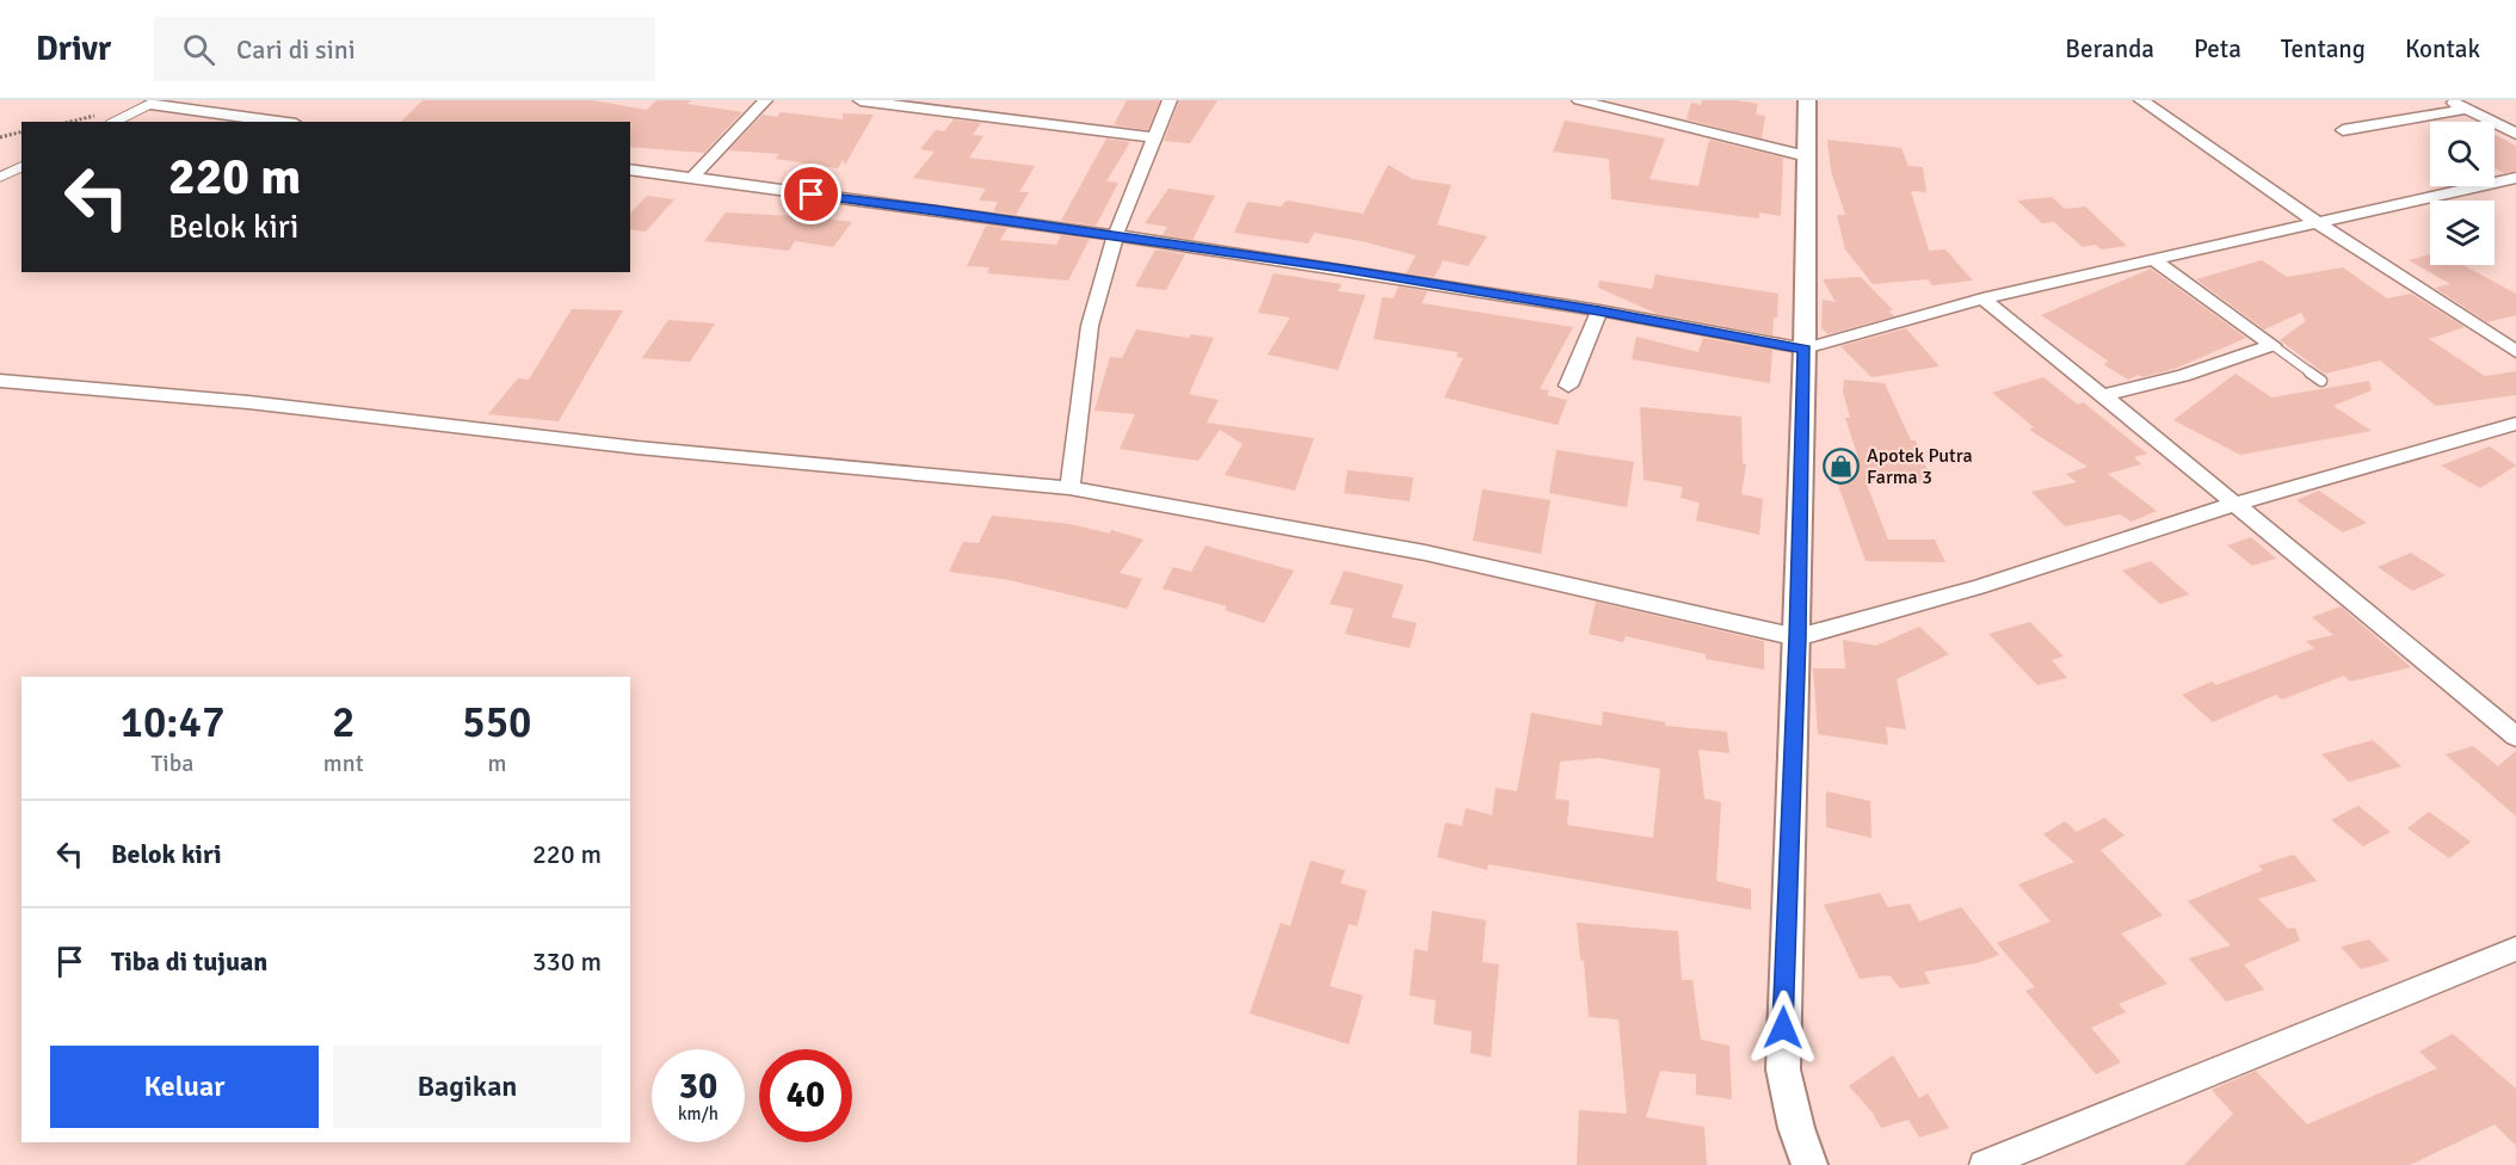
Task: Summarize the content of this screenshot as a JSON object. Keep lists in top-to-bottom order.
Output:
{
  "places": {
    "shop": ["Apotek Putra Farma 3"]
  },
  "page": {
    "header": "Drivr",
    "search": "Cari di sini",
    "nav": [
      "Beranda",
      "Peta",
      "Tentang",
      "Kontak"
    ],
    "turn": ["220 m", "Belok kiri"],
    "eta": [
      "10:47",
      "Tiba",
      "2",
      "mnt",
      "550",
      "m"
    ],
    "list": [
      {
        "name": "Belok kiri",
        "value": "220 m"
      },
      {
        "name": "Tiba di tujuan",
        "value": "330 m"
      }
    ],
    "buttons": ["Keluar", "Bagikan"],
    "speed": "30 km/h",
    "limit": "40"
  }
}
